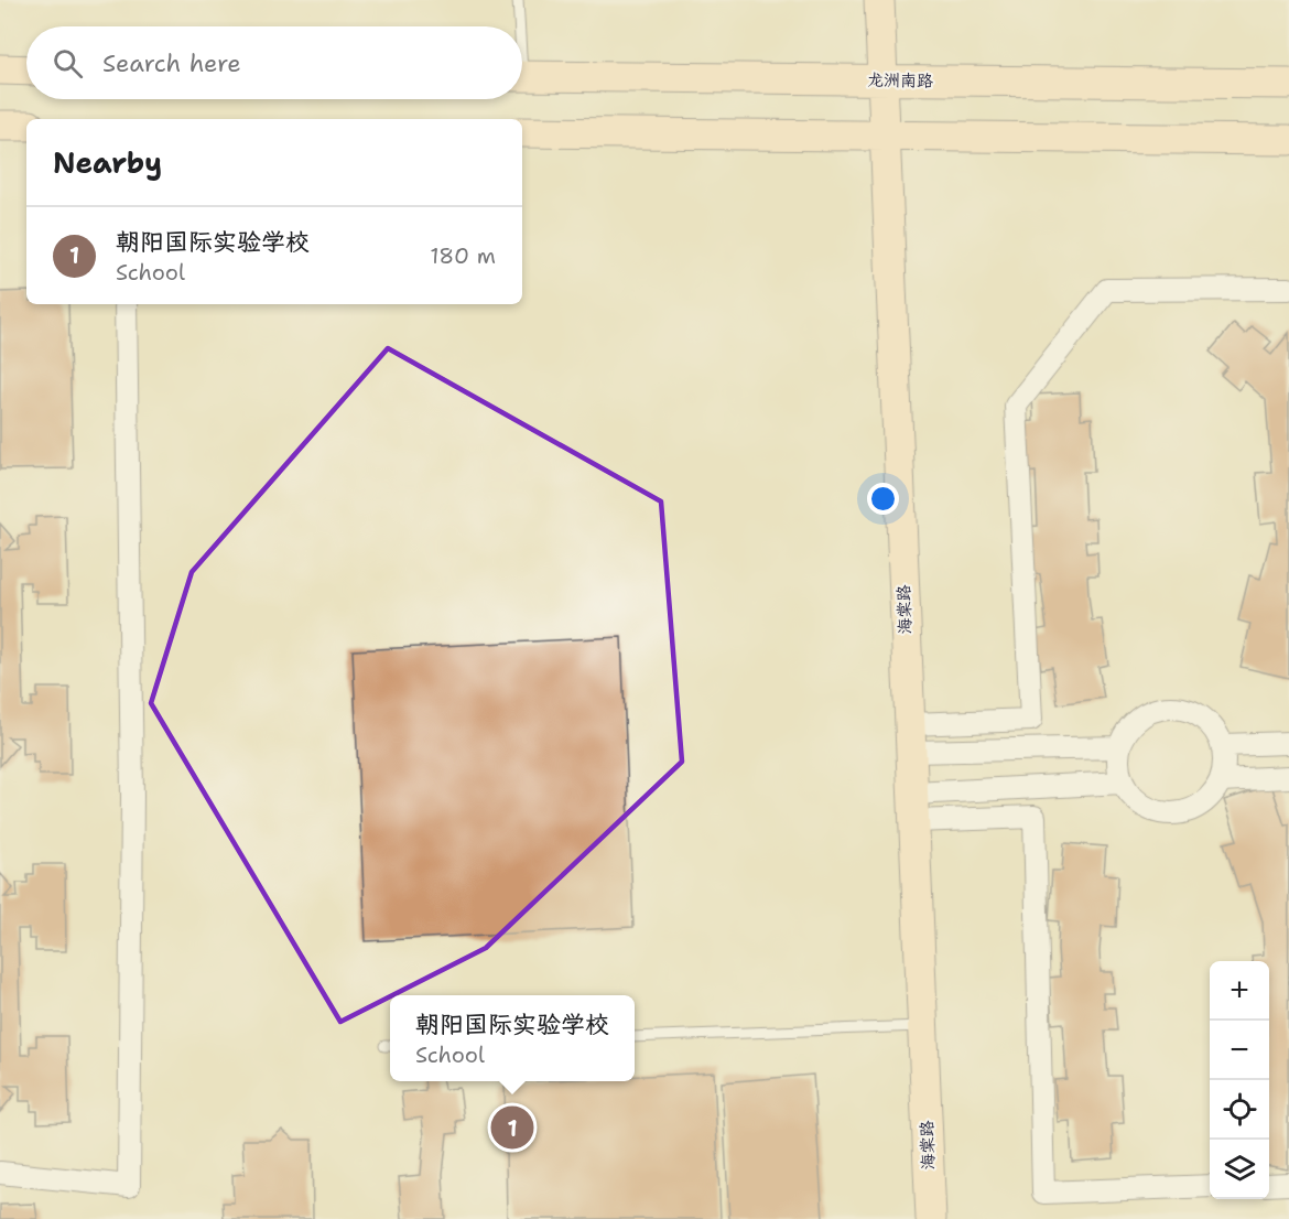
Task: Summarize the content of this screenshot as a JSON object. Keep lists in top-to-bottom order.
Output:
{
  "streets": {
    "main road": ["龙洲南路", "海棠路"]
  },
  "crossings": [
    ["龙洲南路", "海棠路"]
  ],
  "page": {
    "search": "Search here",
    "heading": "Nearby",
    "list": [
      {
        "mark": "1",
        "name": "朝阳国际实验学校",
        "note": "School",
        "value": "180 m"
      }
    ],
    "map_buttons": ["+", "−"],
    "popup": ["朝阳国际实验学校", "School"],
    "pins": "1"
  }
}
